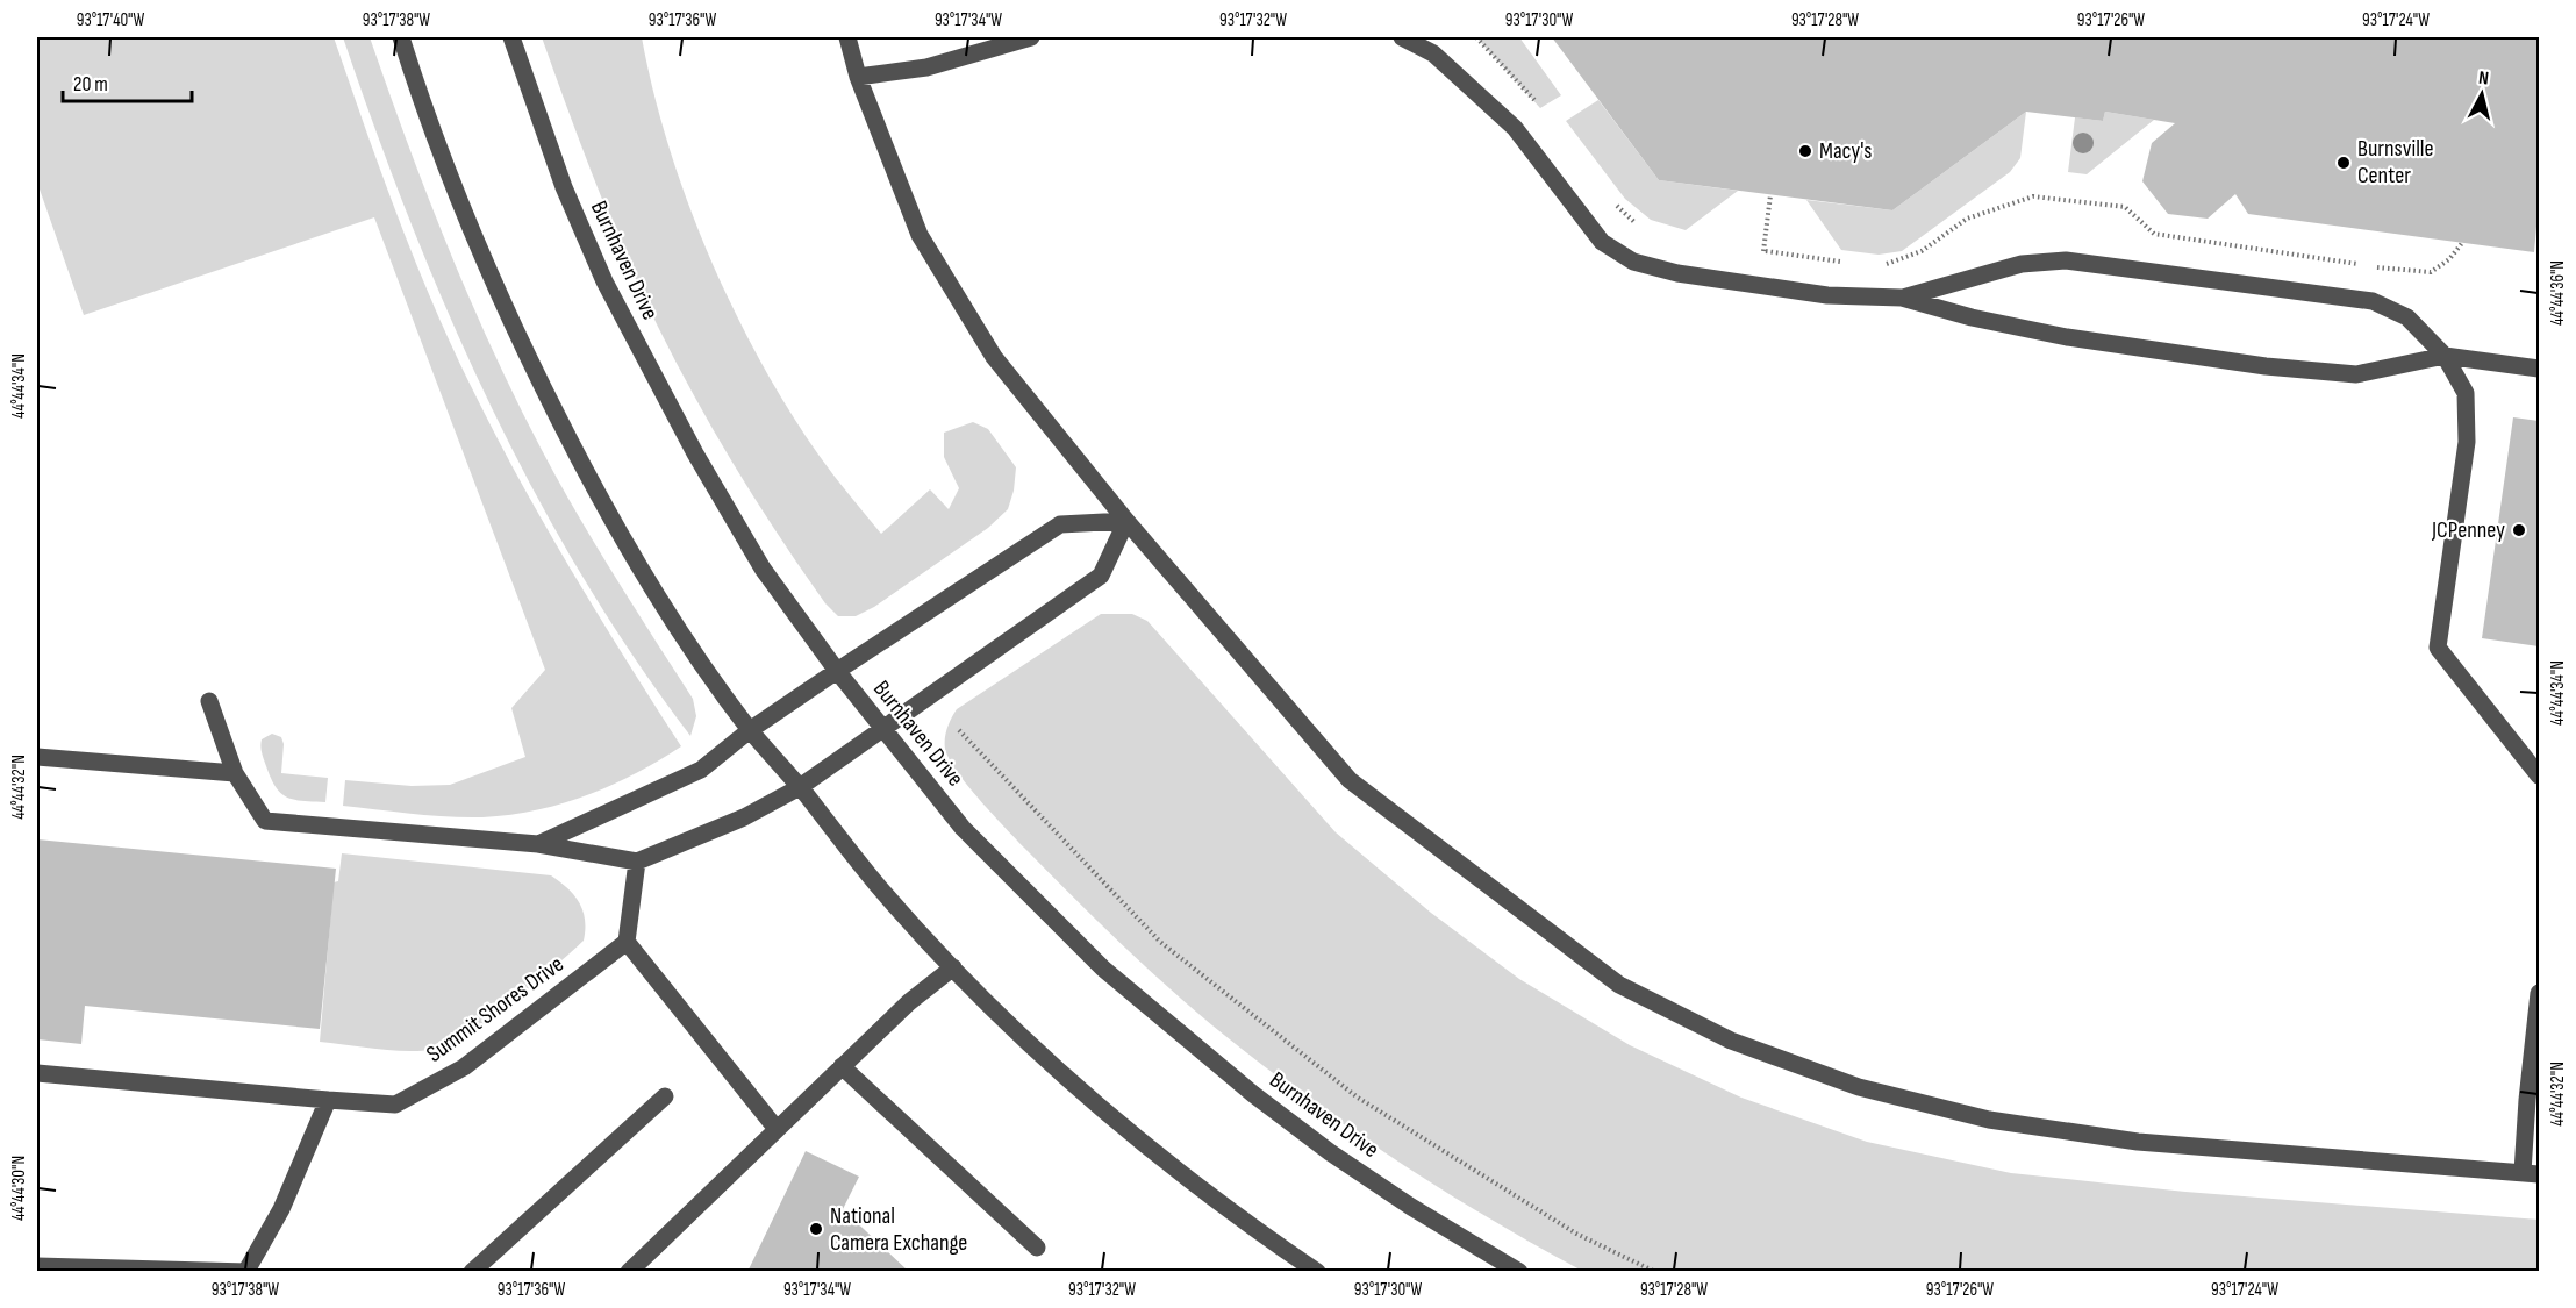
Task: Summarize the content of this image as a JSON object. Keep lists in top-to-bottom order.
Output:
{
  "streets": {
    "street": ["Burnhaven Drive", "Summit Shores Drive"]
  },
  "places": [
    "Macy's",
    "Burnsville Center",
    "JCPenney",
    "National Camera Exchange"
  ],
  "scale_bar": "20 m",
  "north": "top",
  "coordinates": [
    "93°17'40\"W",
    "93°17'38\"W",
    "93°17'36\"W",
    "93°17'34\"W",
    "93°17'32\"W",
    "93°17'30\"W",
    "93°17'28\"W",
    "93°17'26\"W",
    "93°17'24\"W",
    "44°44'36\"N",
    "44°44'34\"N",
    "44°44'32\"N",
    "44°44'30\"N"
  ]
}
